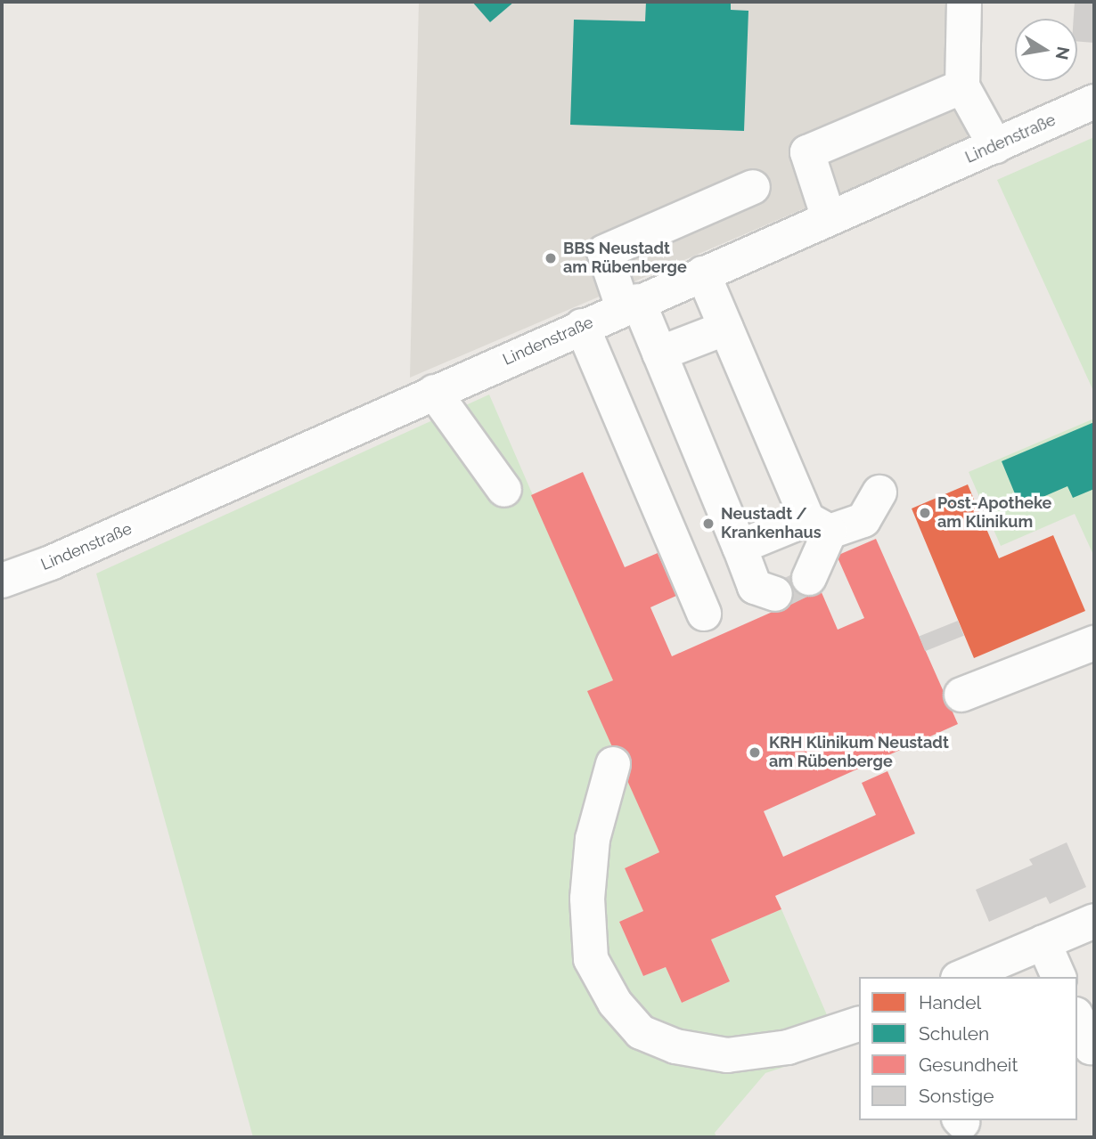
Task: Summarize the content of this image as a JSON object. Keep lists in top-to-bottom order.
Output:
{
  "streets": {
    "street": ["Lindenstraße"]
  },
  "places": [
    "BBS Neustadt am Rübenberge",
    "Post-Apotheke am Klinikum",
    "Neustadt / Krankenhaus",
    "KRH Klinikum Neustadt am Rübenberge"
  ],
  "legend": [
    "Handel",
    "Schulen",
    "Gesundheit",
    "Sonstige"
  ],
  "north": "right"
}
